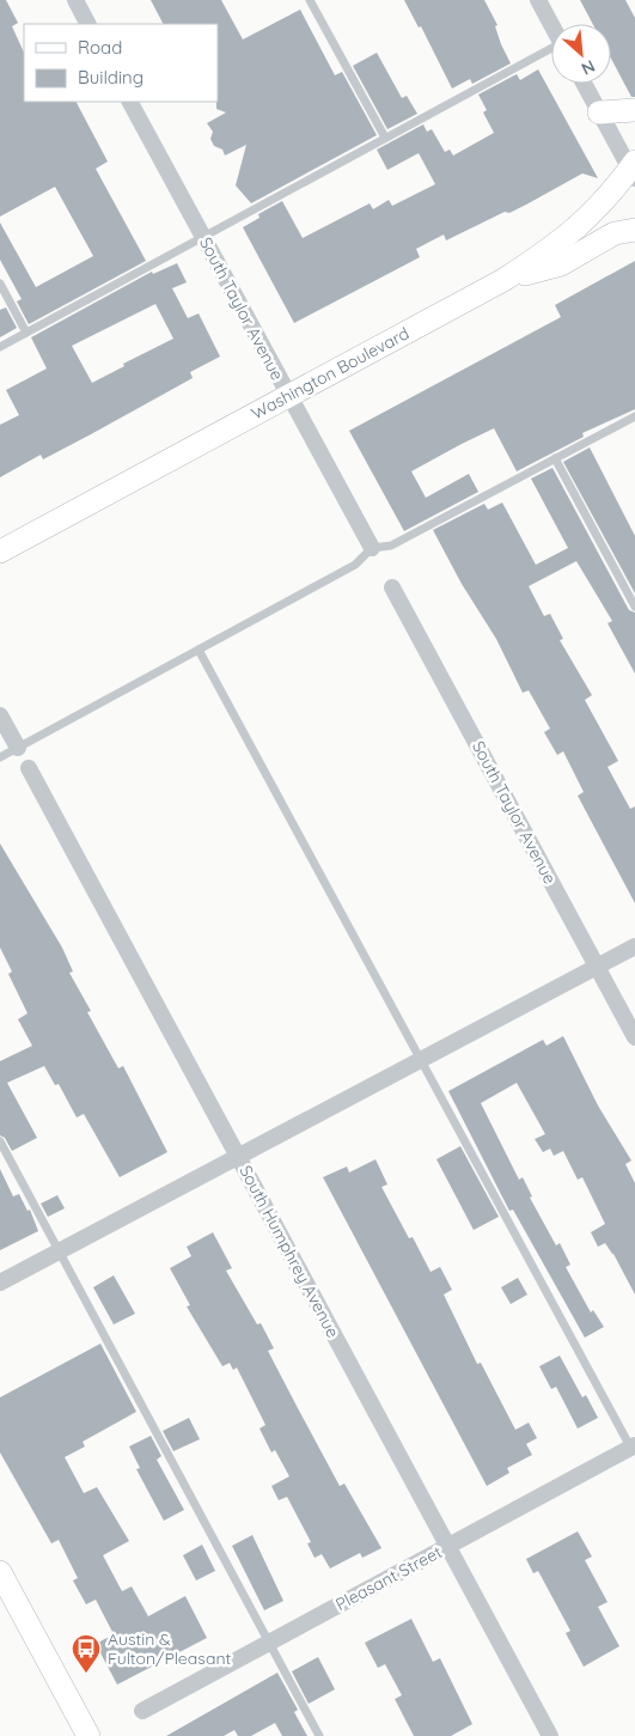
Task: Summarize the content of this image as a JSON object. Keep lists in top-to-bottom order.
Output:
{
  "streets": {
    "street": [
      "South Taylor Avenue",
      "Washington Boulevard",
      "South Humphrey Avenue",
      "Pleasant Street"
    ]
  },
  "crossings": [
    ["South Taylor Avenue", "Washington Boulevard"],
    ["South Humphrey Avenue", "Pleasant Street"]
  ],
  "places": {
    "bus stop": ["Austin & Fulton/Pleasant"]
  },
  "legend": ["Road", "Building"],
  "north": "bottom right"
}
